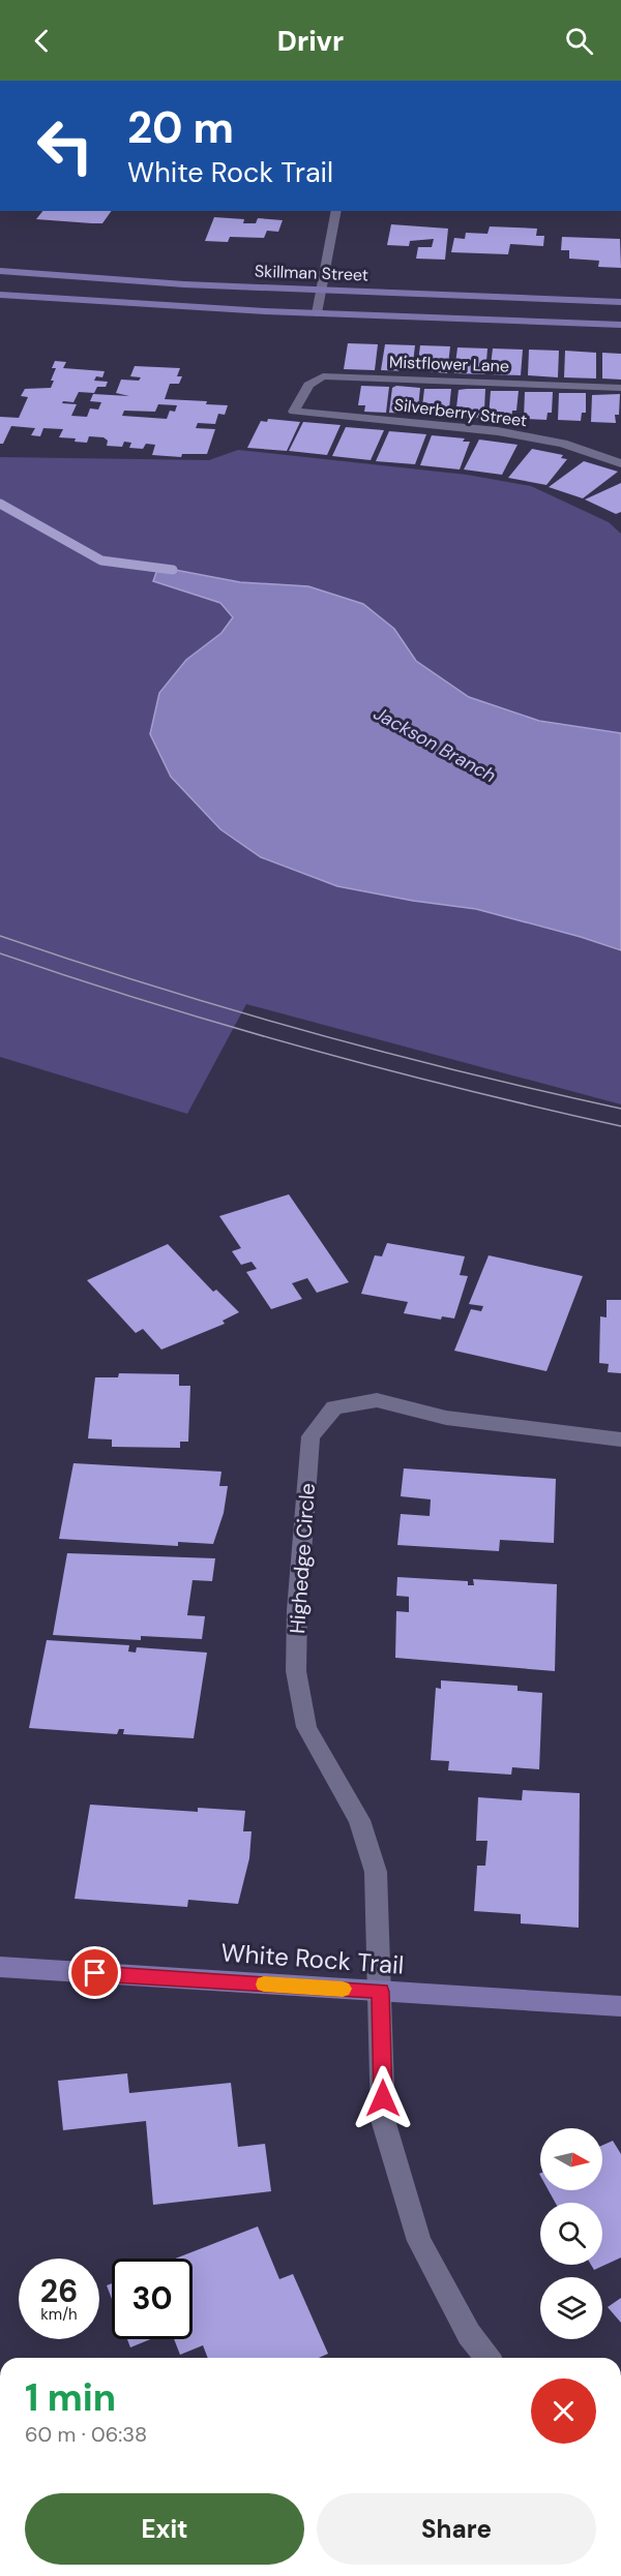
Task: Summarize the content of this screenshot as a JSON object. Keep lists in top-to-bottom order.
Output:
{
  "streets": {
    "main road": ["Skillman Street", "White Rock Trail"],
    "street": ["Mistflower Lane", "Silverberry Street", "Highedge Circle"]
  },
  "crossings": [
    ["Mistflower Lane", "Silverberry Street"],
    ["Highedge Circle", "White Rock Trail"]
  ],
  "water": ["Jackson Branch"],
  "north": "right",
  "page": {
    "header": "Drivr",
    "turn": ["20 m", "White Rock Trail"],
    "speed": "26 km/h",
    "limit": "30",
    "heading": ["1 min", "60 m · 06:38"],
    "buttons": ["Exit", "Share"]
  }
}
